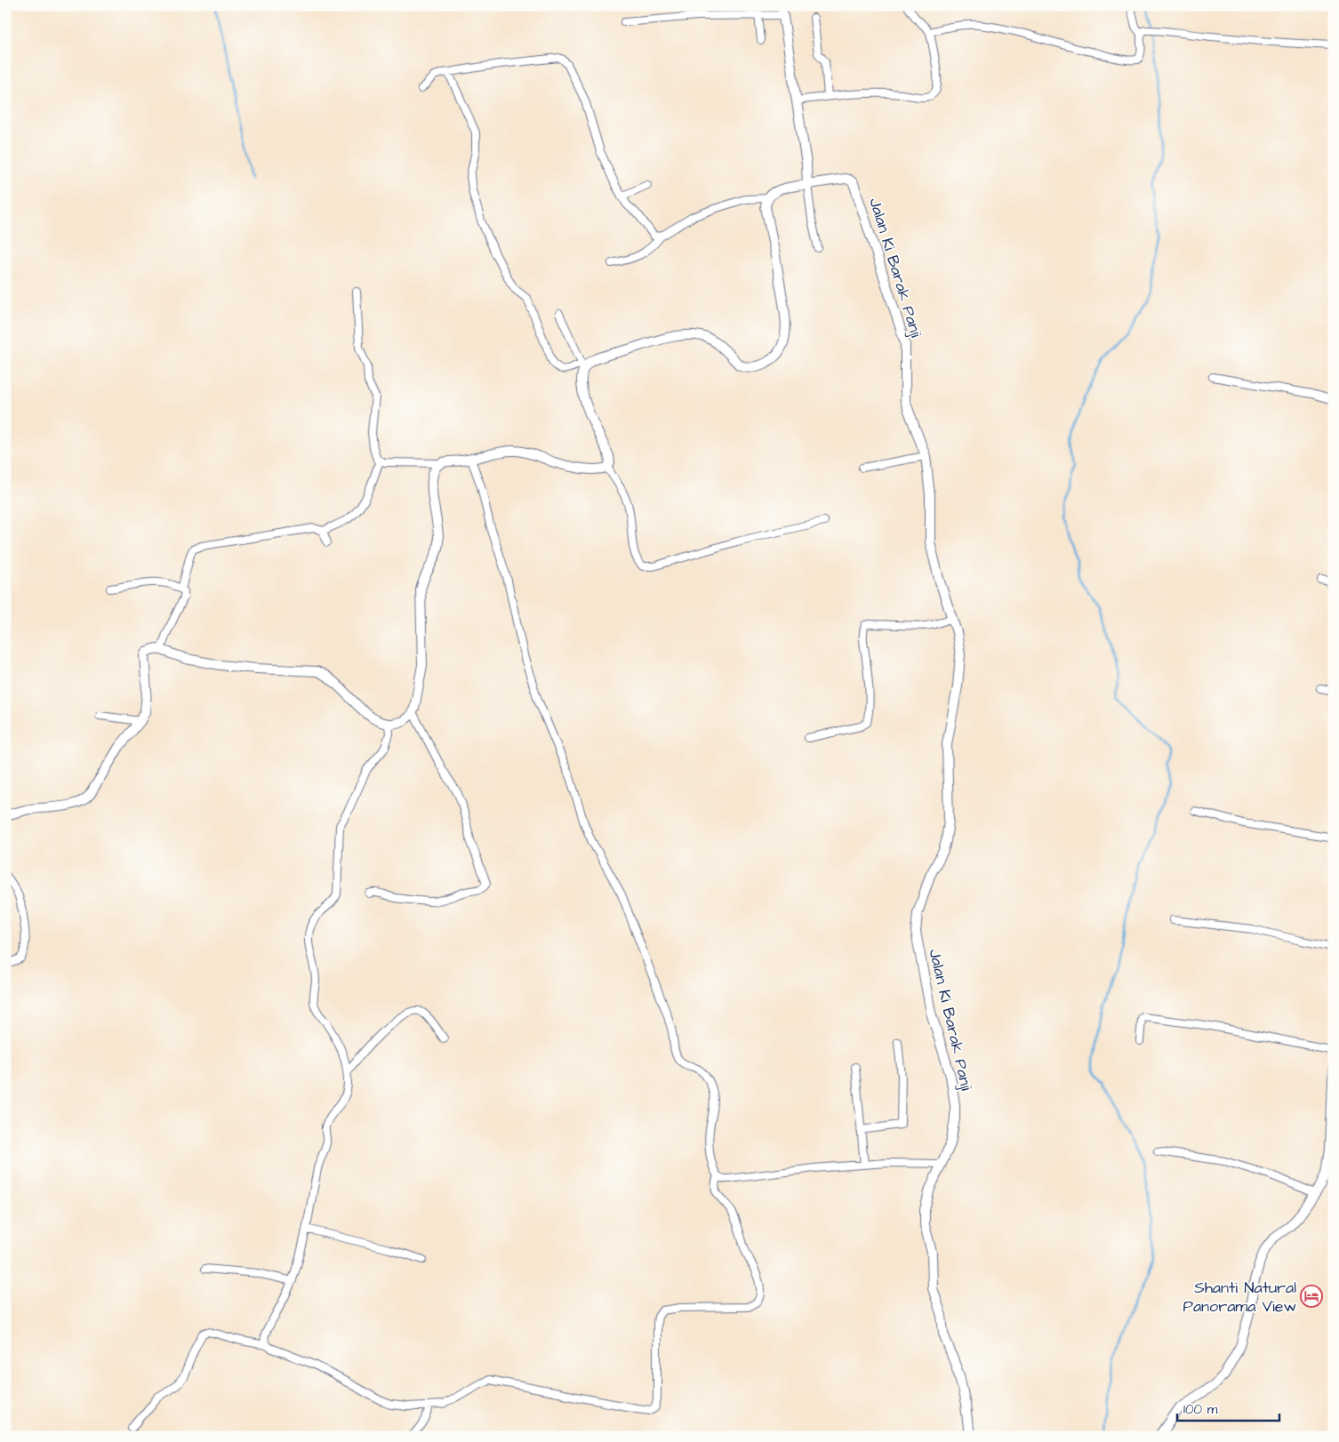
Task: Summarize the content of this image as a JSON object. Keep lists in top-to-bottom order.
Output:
{
  "streets": {
    "street": ["Jalan Ki Barak Panji"]
  },
  "places": {
    "hotel": ["Shanti Natural Panorama View"]
  },
  "scale_bar": "100 m"
}
